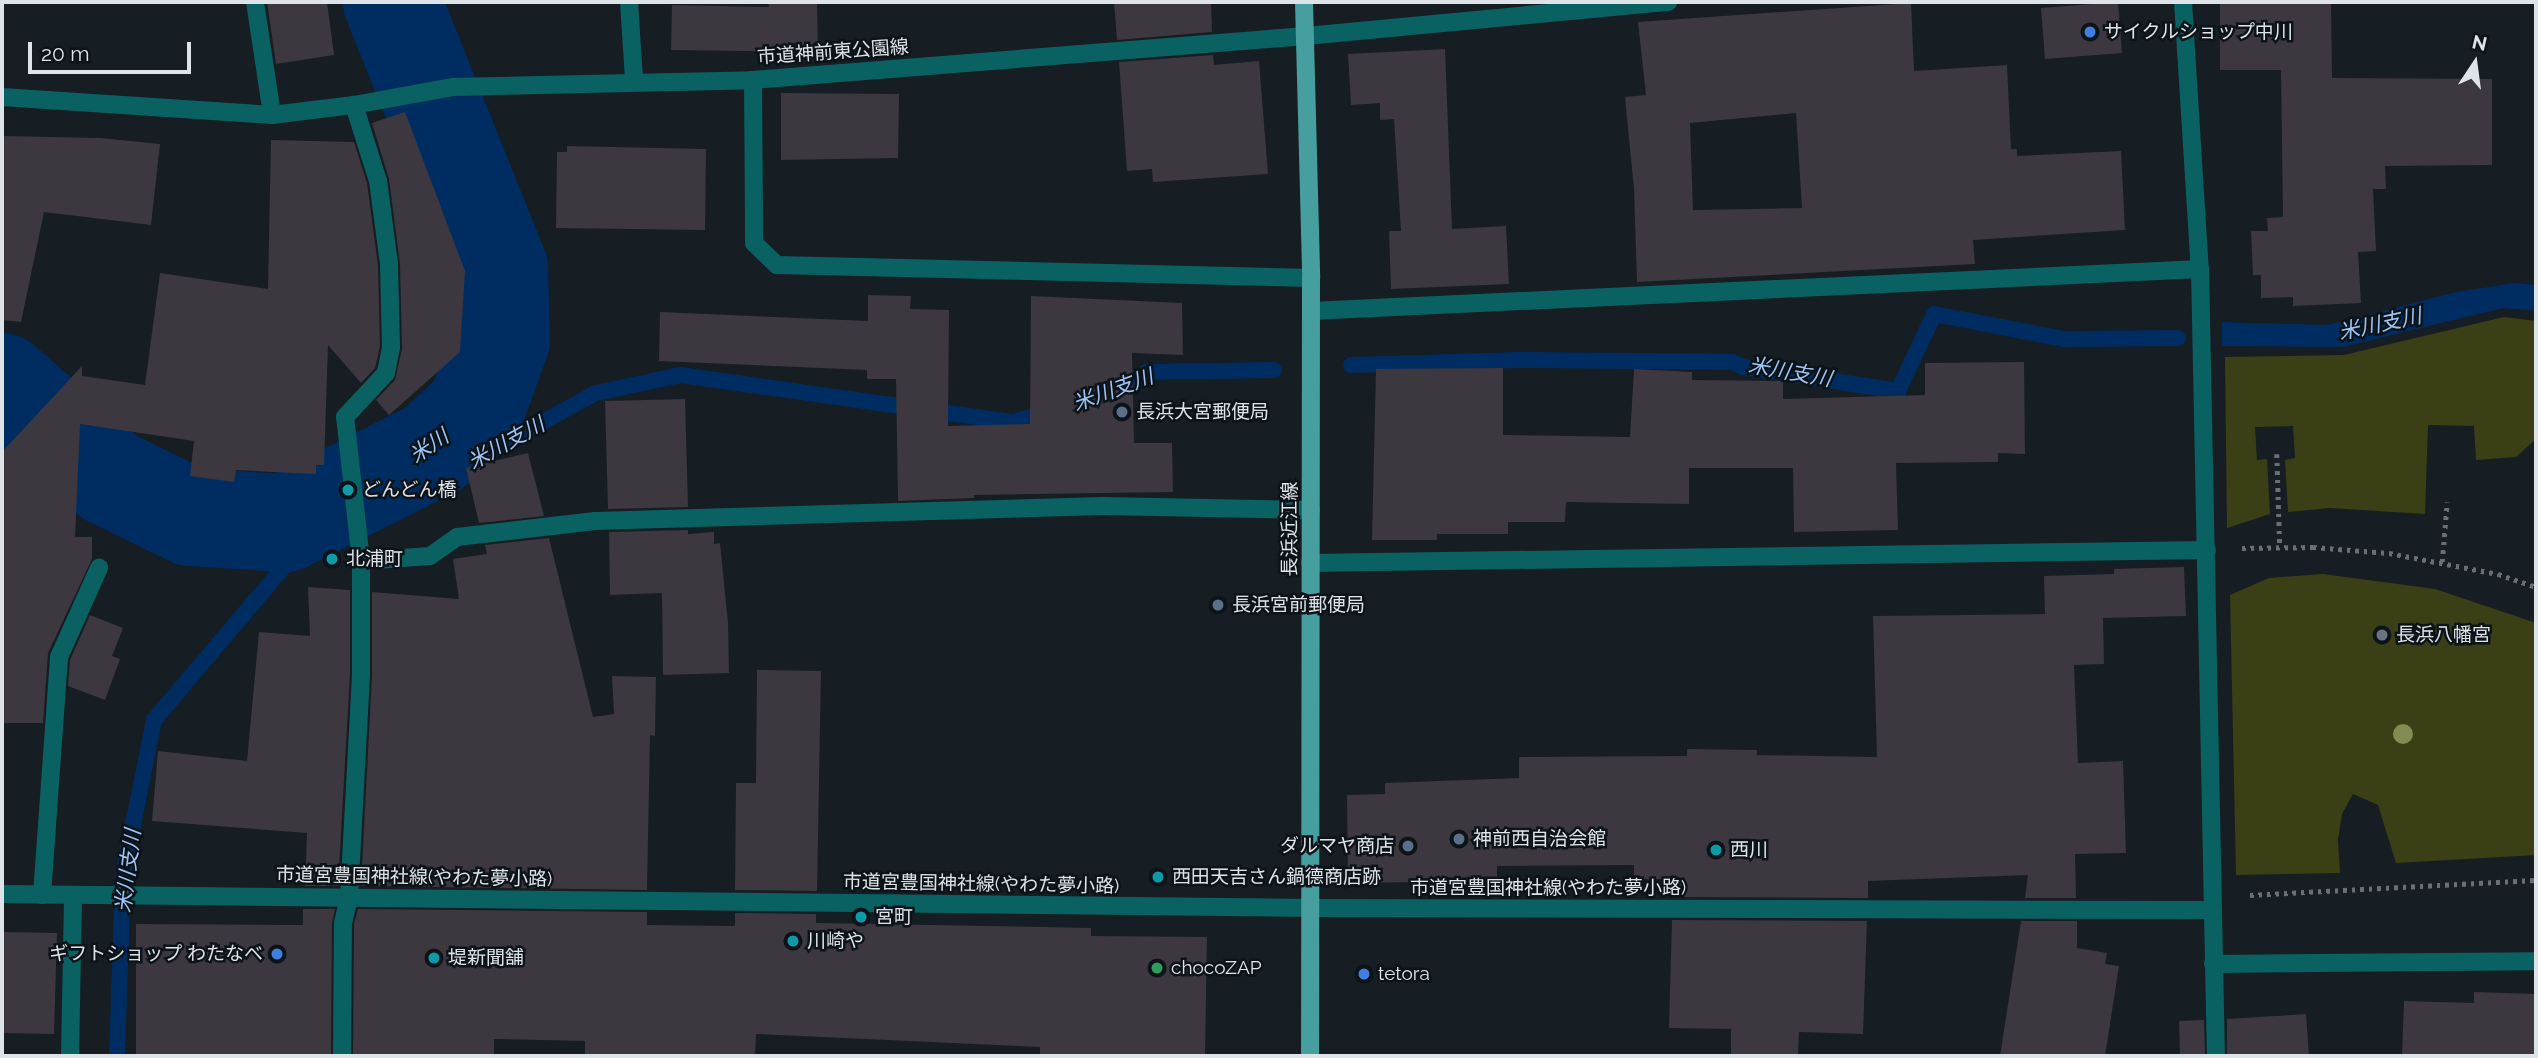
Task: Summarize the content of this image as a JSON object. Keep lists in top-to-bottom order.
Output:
{
  "streets": {
    "main road": ["長浜近江線"],
    "street": ["市道神前東公園線", "市道宮豊国神社線(やわた夢小路)"]
  },
  "crossings": [
    ["市道神前東公園線", "長浜近江線"],
    ["長浜近江線", "市道宮豊国神社線(やわた夢小路)"]
  ],
  "water": ["米川支川", "米川"],
  "places": [
    "サイクルショップ中川",
    "長浜大宮郵便局",
    "どんどん橋",
    "北浦町",
    "長浜宮前郵便局",
    "長浜八幡宮",
    "神前西自治会館",
    "ダルマヤ商店",
    "西川",
    "西田天吉さん鍋德商店跡",
    "宮町",
    "川崎や",
    "ギフトショップ わたなべ",
    "堤新聞舗",
    "chocoZAP",
    "tetora"
  ],
  "scale_bar": "20 m",
  "north": "top"
}
